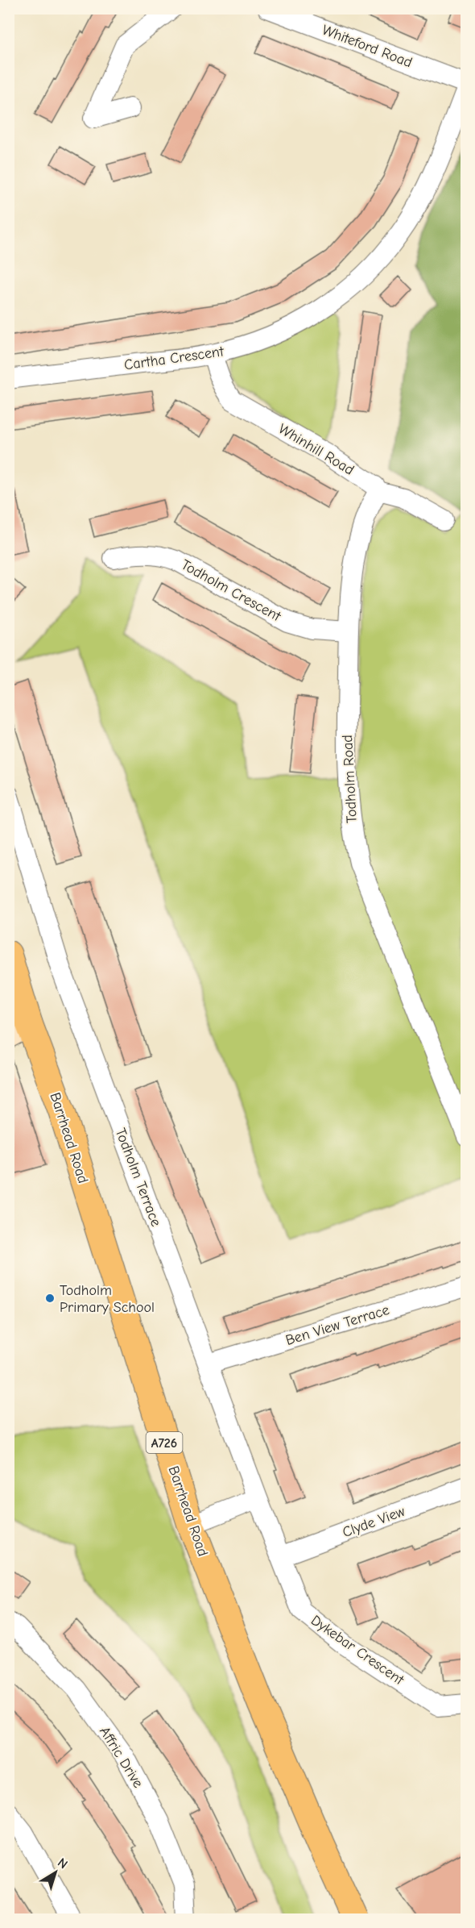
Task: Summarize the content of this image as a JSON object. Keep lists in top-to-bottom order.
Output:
{
  "streets": {
    "main road": ["Barrhead Road", "A726"],
    "street": [
      "Whiteford Road",
      "Cartha Crescent",
      "Whinhill Road",
      "Todholm Crescent",
      "Todholm Road",
      "Todholm Terrace",
      "Ben View Terrace",
      "Clyde View",
      "Dykebar Crescent",
      "Affric Drive"
    ]
  },
  "crossings": [
    ["Whiteford Road", "Cartha Crescent"],
    ["Cartha Crescent", "Whinhill Road"],
    ["Whinhill Road", "Todholm Road"],
    ["Todholm Crescent", "Todholm Road"],
    ["Todholm Terrace", "Ben View Terrace"],
    ["Todholm Terrace", "Clyde View"],
    ["Todholm Terrace", "Dykebar Crescent"],
    ["Clyde View", "Dykebar Crescent"]
  ],
  "places": ["Todholm Primary School"],
  "north": "top right"
}
